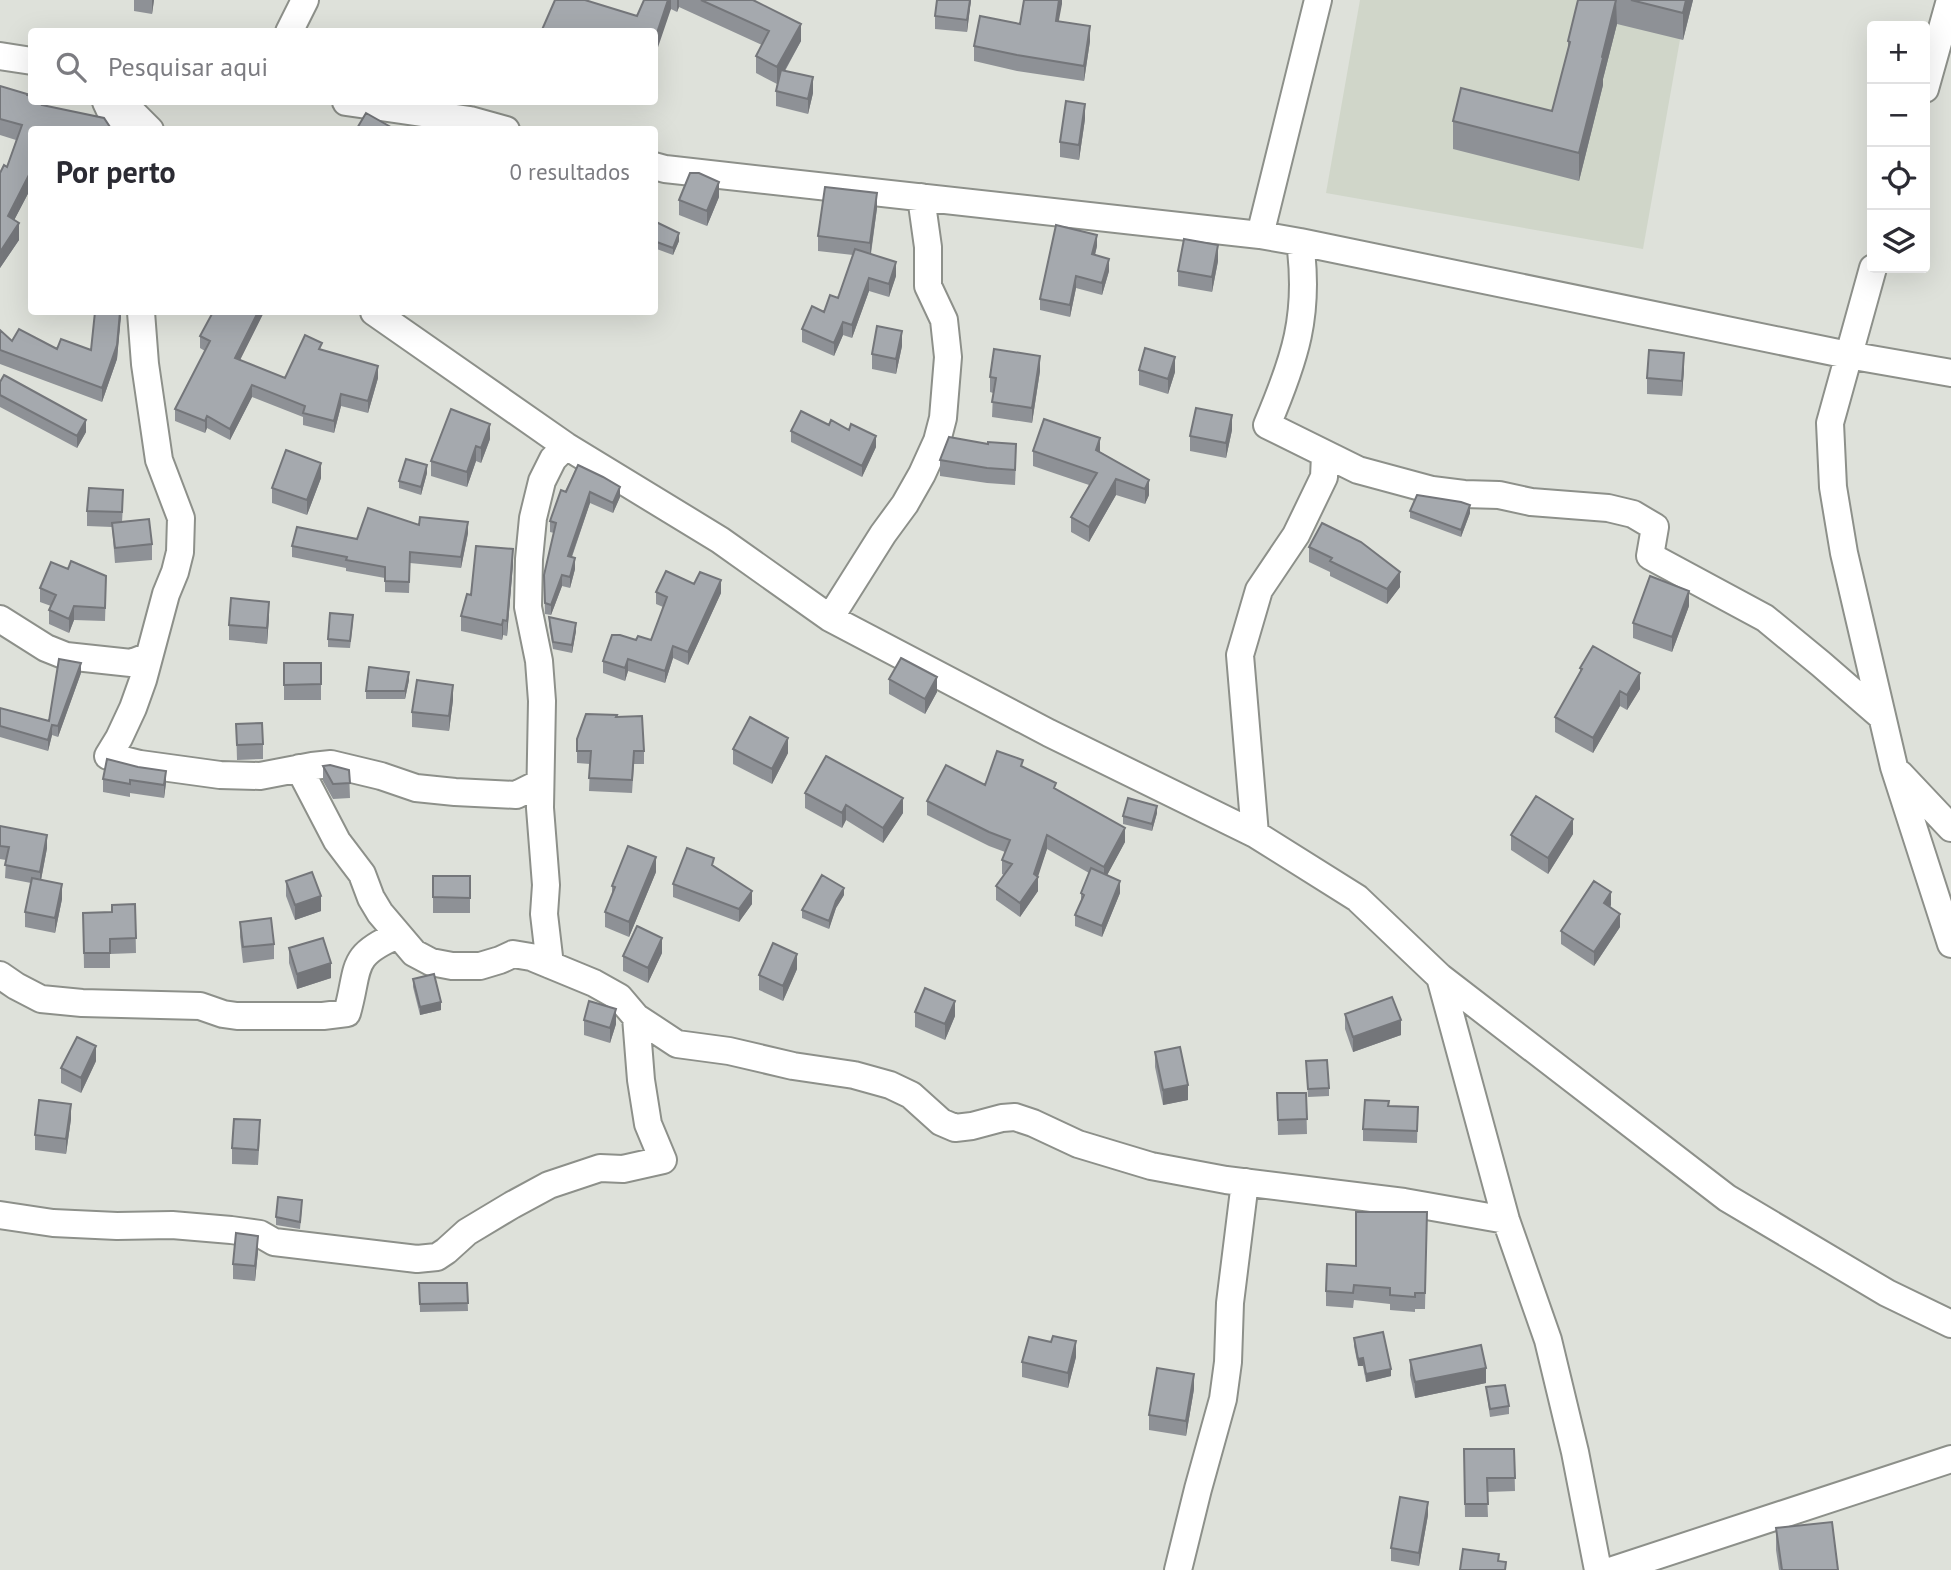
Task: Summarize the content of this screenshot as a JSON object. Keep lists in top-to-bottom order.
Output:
{
  "page": {
    "map_buttons": ["+", "−"],
    "search": "Pesquisar aqui",
    "heading": ["Por perto", "0 resultados"]
  }
}
